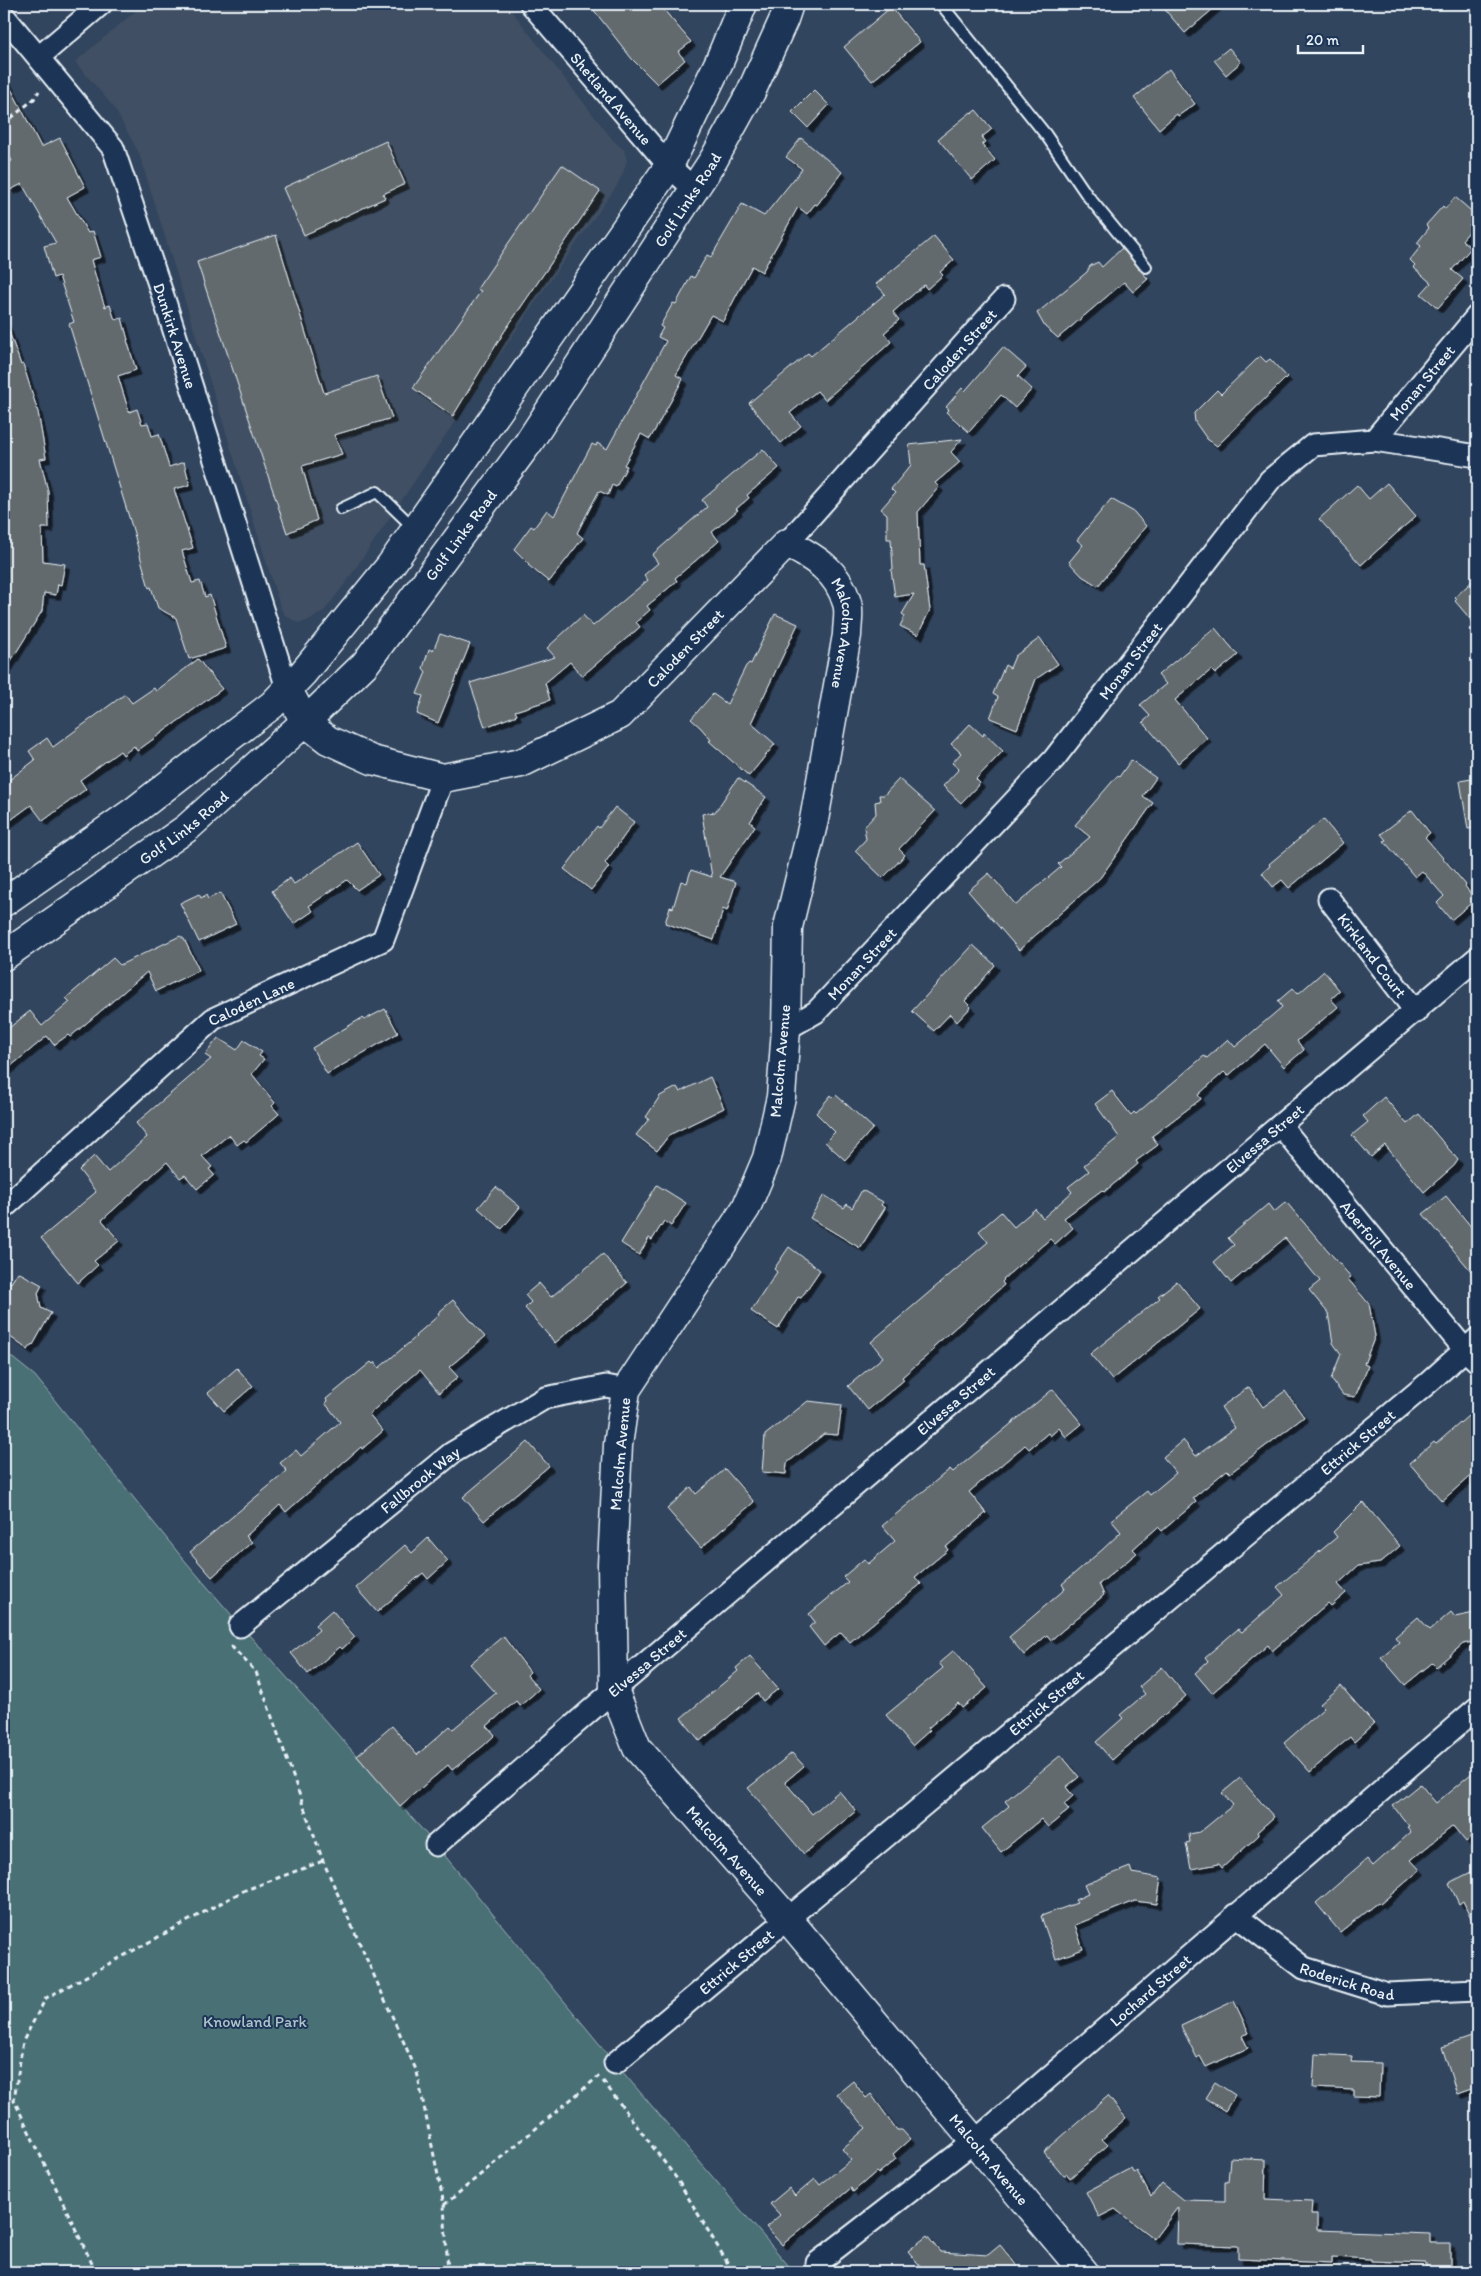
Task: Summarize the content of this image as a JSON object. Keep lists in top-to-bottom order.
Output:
{
  "streets": {
    "street": [
      "Shetland Avenue",
      "Golf Links Road",
      "Dunkirk Avenue",
      "Caloden Street",
      "Monan Street",
      "Malcolm Avenue",
      "Kirkland Court",
      "Caloden Lane",
      "Elvessa Street",
      "Aberfoil Avenue",
      "Ettrick Street",
      "Fallbrook Way",
      "Roderick Road",
      "Lochard Street"
    ]
  },
  "crossings": [
    ["Shetland Avenue", "Golf Links Road"],
    ["Golf Links Road", "Dunkirk Avenue"],
    ["Golf Links Road", "Caloden Street"],
    ["Dunkirk Avenue", "Caloden Street"],
    ["Caloden Street", "Malcolm Avenue"],
    ["Caloden Street", "Caloden Lane"],
    ["Monan Street", "Malcolm Avenue"],
    ["Malcolm Avenue", "Elvessa Street"],
    ["Malcolm Avenue", "Ettrick Street"],
    ["Malcolm Avenue", "Fallbrook Way"],
    ["Malcolm Avenue", "Lochard Street"],
    ["Kirkland Court", "Elvessa Street"],
    ["Elvessa Street", "Aberfoil Avenue"],
    ["Aberfoil Avenue", "Ettrick Street"],
    ["Roderick Road", "Lochard Street"]
  ],
  "parks": ["Knowland Park"],
  "scale_bar": "20 m"
}
